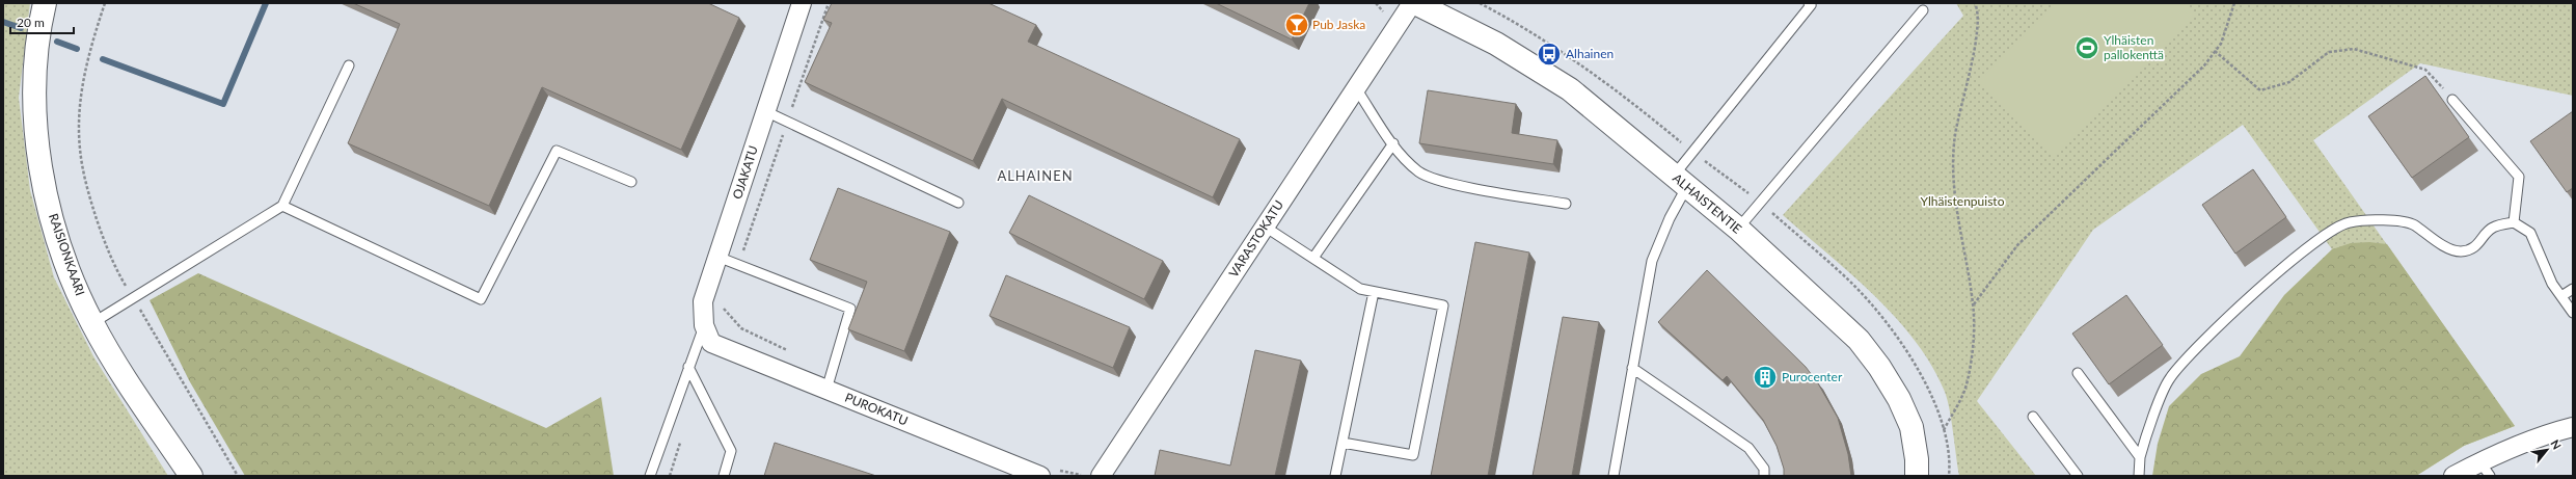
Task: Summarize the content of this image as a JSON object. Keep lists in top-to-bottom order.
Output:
{
  "streets": {
    "street": [
      "OJAKATU",
      "ALHAISTENTIE",
      "VARASTOKATU",
      "RAISIONKAARI",
      "PUROKATU"
    ]
  },
  "crossings": [
    ["OJAKATU", "PUROKATU"]
  ],
  "districts": ["ALHAINEN"],
  "parks": ["Ylhäistenpuisto"],
  "places": {
    "bar": ["Pub Jaska"],
    "sports": ["Ylhäisten pallokenttä"],
    "bus stop": ["Alhainen"],
    "building": ["Purocenter"]
  },
  "scale_bar": "20 m",
  "north": "top right"
}
